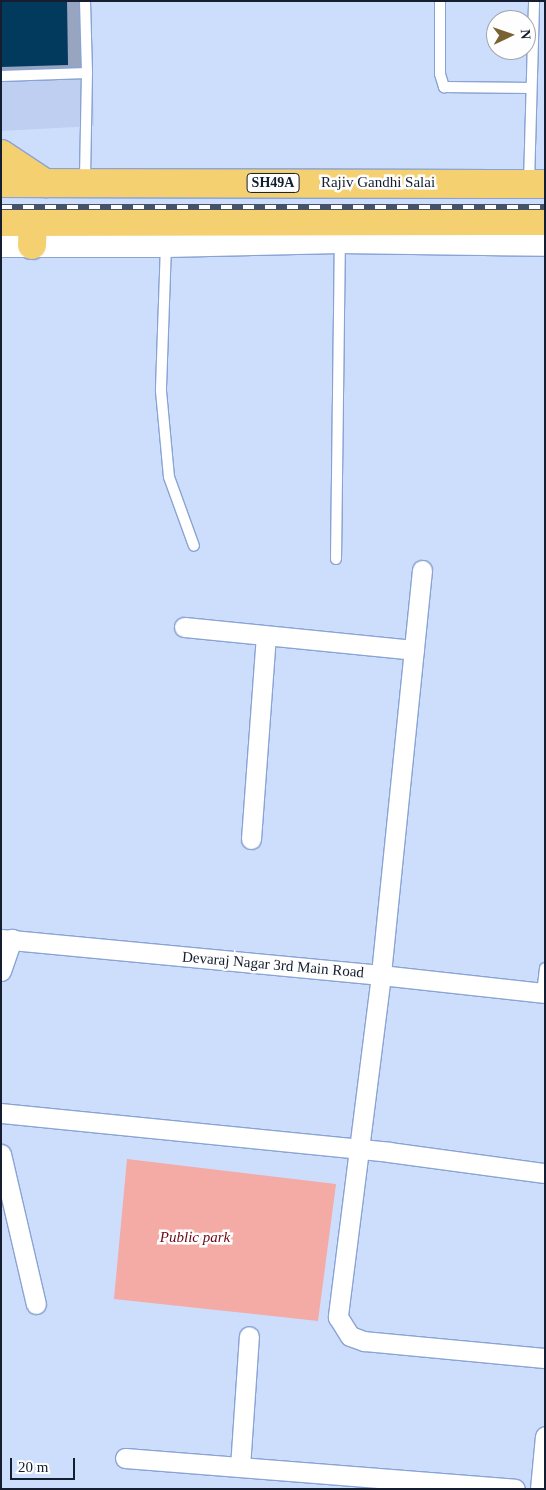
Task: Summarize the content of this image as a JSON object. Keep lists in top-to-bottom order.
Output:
{
  "streets": {
    "main road": ["SH49A", "Rajiv Gandhi Salai"],
    "street": ["Devaraj Nagar 3rd Main Road"]
  },
  "parks": ["Public park"],
  "scale_bar": "20 m",
  "north": "right"
}
